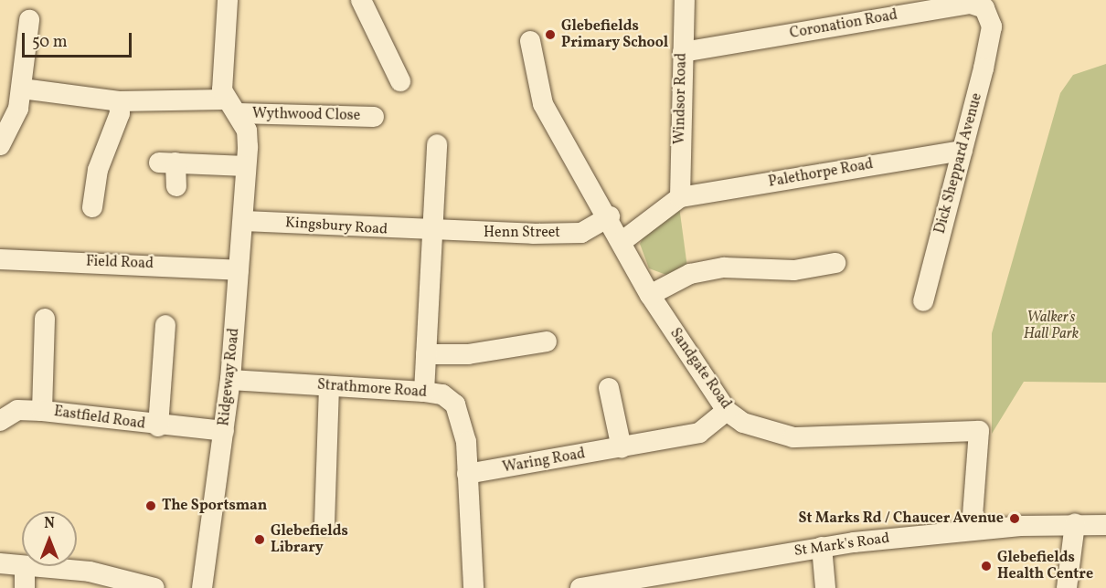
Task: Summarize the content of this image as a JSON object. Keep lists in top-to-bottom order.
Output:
{
  "streets": {
    "street": [
      "Coronation Road",
      "Windsor Road",
      "Wythwood Close",
      "Dick Sheppard Avenue",
      "Palethorpe Road",
      "Kingsbury Road",
      "Henn Street",
      "Field Road",
      "Sandgate Road",
      "Ridgeway Road",
      "Strathmore Road",
      "Eastfield Road",
      "Waring Road",
      "St Mark's Road"
    ]
  },
  "crossings": [
    ["Coronation Road", "Windsor Road"],
    ["Coronation Road", "Dick Sheppard Avenue"],
    ["Windsor Road", "Palethorpe Road"],
    ["Wythwood Close", "Ridgeway Road"],
    ["Dick Sheppard Avenue", "Palethorpe Road"],
    ["Kingsbury Road", "Henn Street"],
    ["Kingsbury Road", "Ridgeway Road"],
    ["Henn Street", "Sandgate Road"],
    ["Field Road", "Ridgeway Road"],
    ["Sandgate Road", "Waring Road"],
    ["Sandgate Road", "St Mark's Road"],
    ["Ridgeway Road", "Strathmore Road"],
    ["Ridgeway Road", "Eastfield Road"],
    ["Strathmore Road", "Waring Road"]
  ],
  "parks": ["Walker's Hall Park"],
  "places": [
    "Glebefields Primary School",
    "The Sportsman",
    "St Marks Rd / Chaucer Avenue",
    "Glebefields Library",
    "Glebefields Health Centre"
  ],
  "scale_bar": "50 m",
  "north": "top"
}
